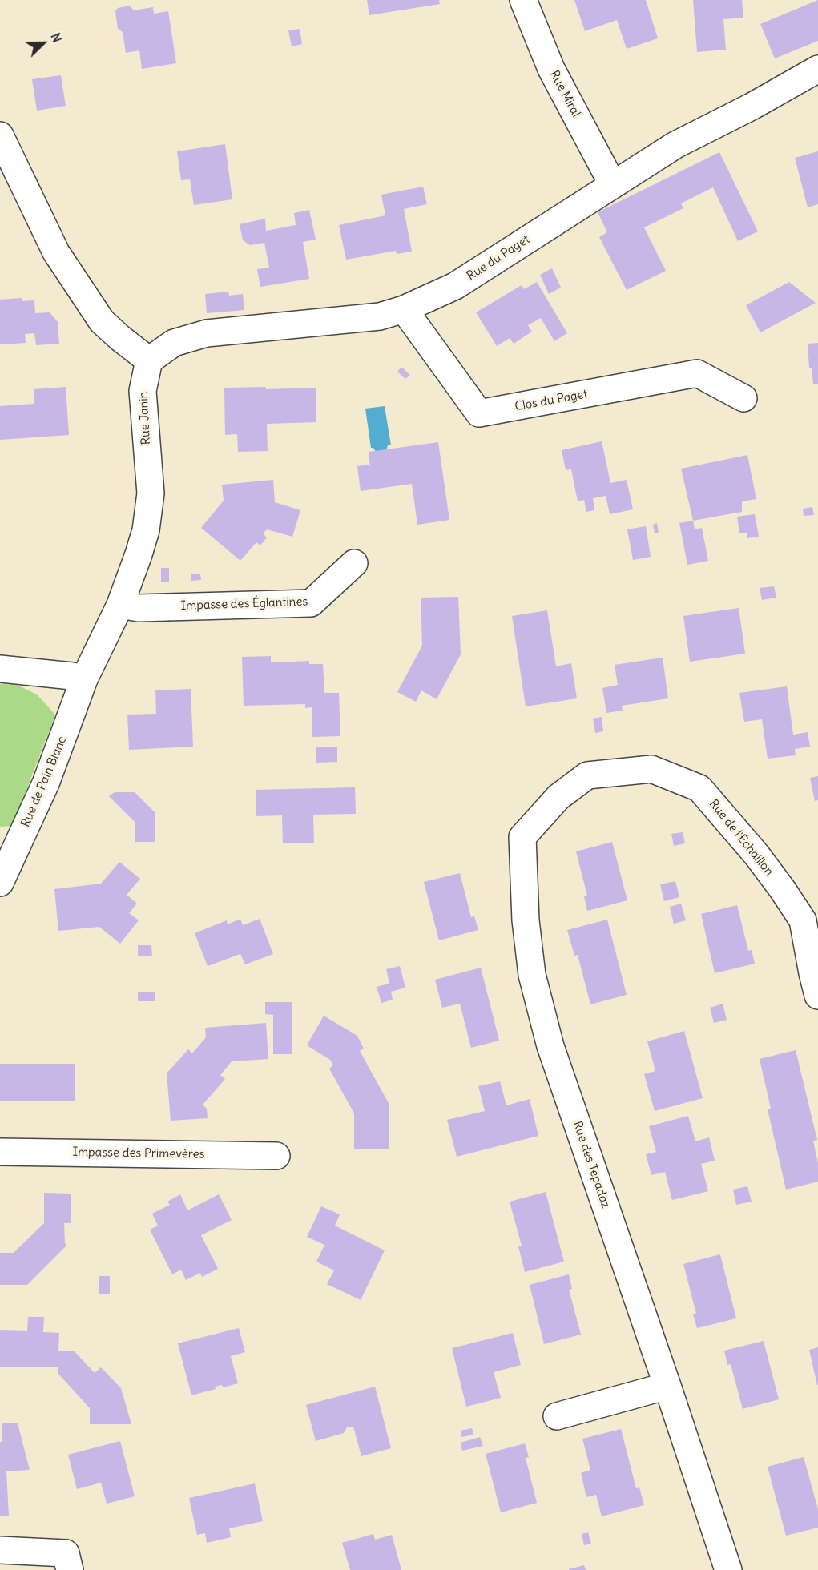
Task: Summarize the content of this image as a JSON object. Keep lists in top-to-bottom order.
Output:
{
  "streets": {
    "street": [
      "Rue Miral",
      "Rue du Paget",
      "Clos du Paget",
      "Rue Janin",
      "Impasse des Églantines",
      "Rue de Pain Blanc",
      "Rue de l'Échaillon",
      "Impasse des Primevères",
      "Rue des Tepadaz"
    ]
  },
  "crossings": [
    ["Rue Miral", "Rue du Paget"],
    ["Rue du Paget", "Clos du Paget"],
    ["Rue du Paget", "Rue Janin"],
    ["Rue Janin", "Impasse des Églantines"],
    ["Rue Janin", "Rue de Pain Blanc"],
    ["Rue de l'Échaillon", "Rue des Tepadaz"]
  ],
  "north": "top right"
}
